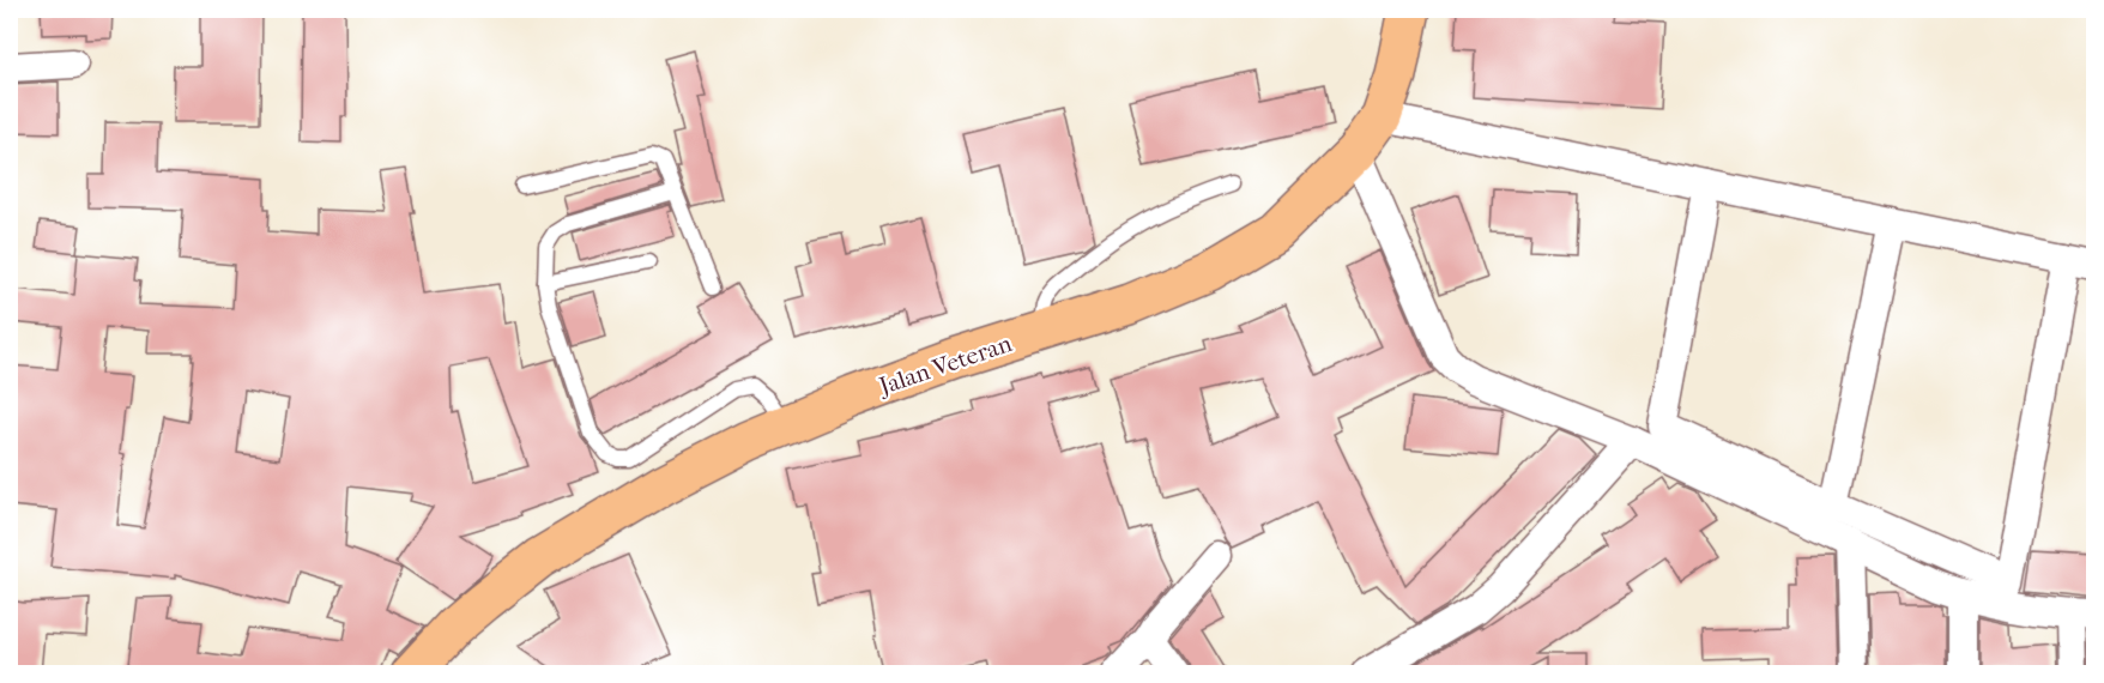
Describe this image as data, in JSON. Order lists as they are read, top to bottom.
{
  "streets": {
    "highway": ["Jalan Veteran"]
  }
}
